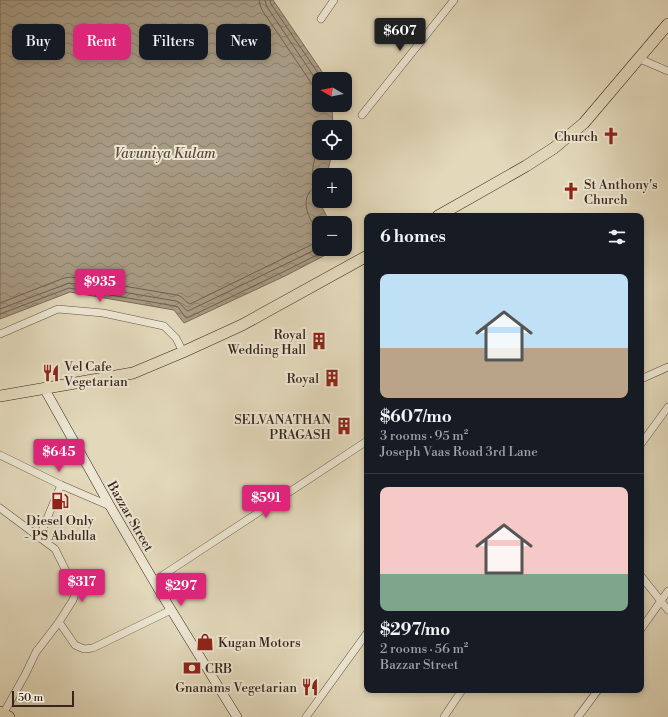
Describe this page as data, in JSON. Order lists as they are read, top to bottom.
{
  "streets": {
    "main road": ["Bazzar Street"]
  },
  "water": ["Vavuniya Kulam"],
  "places": {
    "church": ["Church", "St Anthony's Church"],
    "building": ["Royal Wedding Hall", "Royal", "SELVANATHAN PRAGASH"],
    "restaurant": ["Vel Cafe Vegetarian", "Gnanams Vegetarian"],
    "fuel station": ["Diesel Only - PS Abdulla"],
    "shop": ["Kugan Motors"],
    "bank": ["CRB"]
  },
  "scale_bar": "50 m",
  "north": "left",
  "page": {
    "price": [
      "$607",
      "$935",
      "$645",
      "$591",
      "$317",
      "$297"
    ],
    "chip": [
      "Buy",
      "Rent",
      "Filters",
      "New"
    ],
    "map_buttons": ["+", "−"],
    "heading": "6 homes",
    "list": [
      {
        "name": "$607/mo",
        "note": "3 rooms · 95 m² · Joseph Vaas Road 3rd Lane"
      },
      {
        "name": "$297/mo",
        "note": "2 rooms · 56 m² · Bazzar Street"
      }
    ],
    "scale": "50 m"
  }
}
